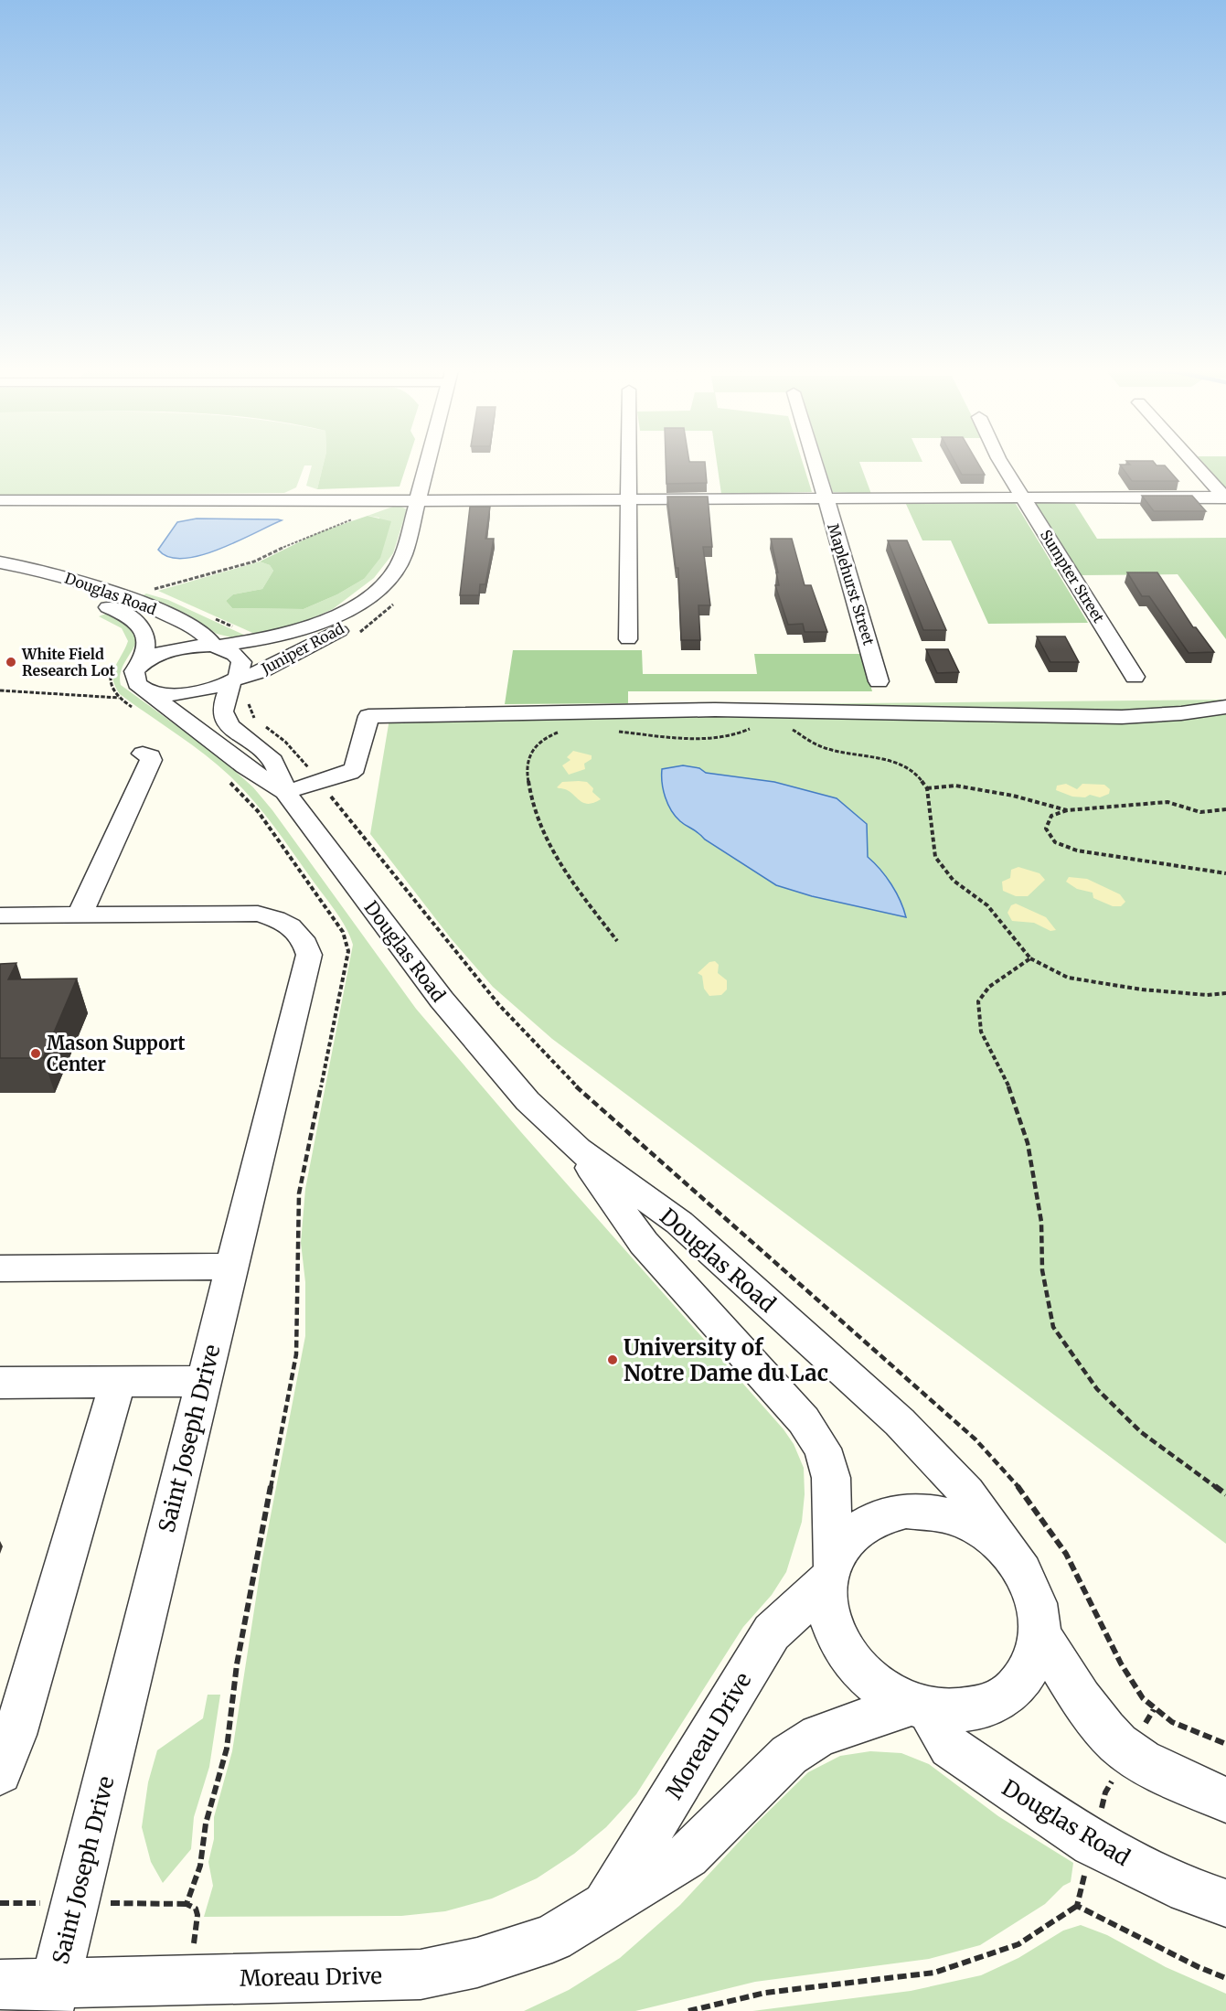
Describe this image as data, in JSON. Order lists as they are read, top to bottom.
{
  "streets": {
    "street": [
      "Sumpter Street",
      "Maplehurst Street",
      "Douglas Road",
      "Juniper Road",
      "Saint Joseph Drive",
      "Moreau Drive"
    ]
  },
  "crossings": [
    ["Douglas Road", "Juniper Road"],
    ["Douglas Road", "Moreau Drive"],
    ["Saint Joseph Drive", "Moreau Drive"]
  ],
  "places": ["White Field Research Lot", "Mason Support Center", "University of Notre Dame du Lac"]
}
